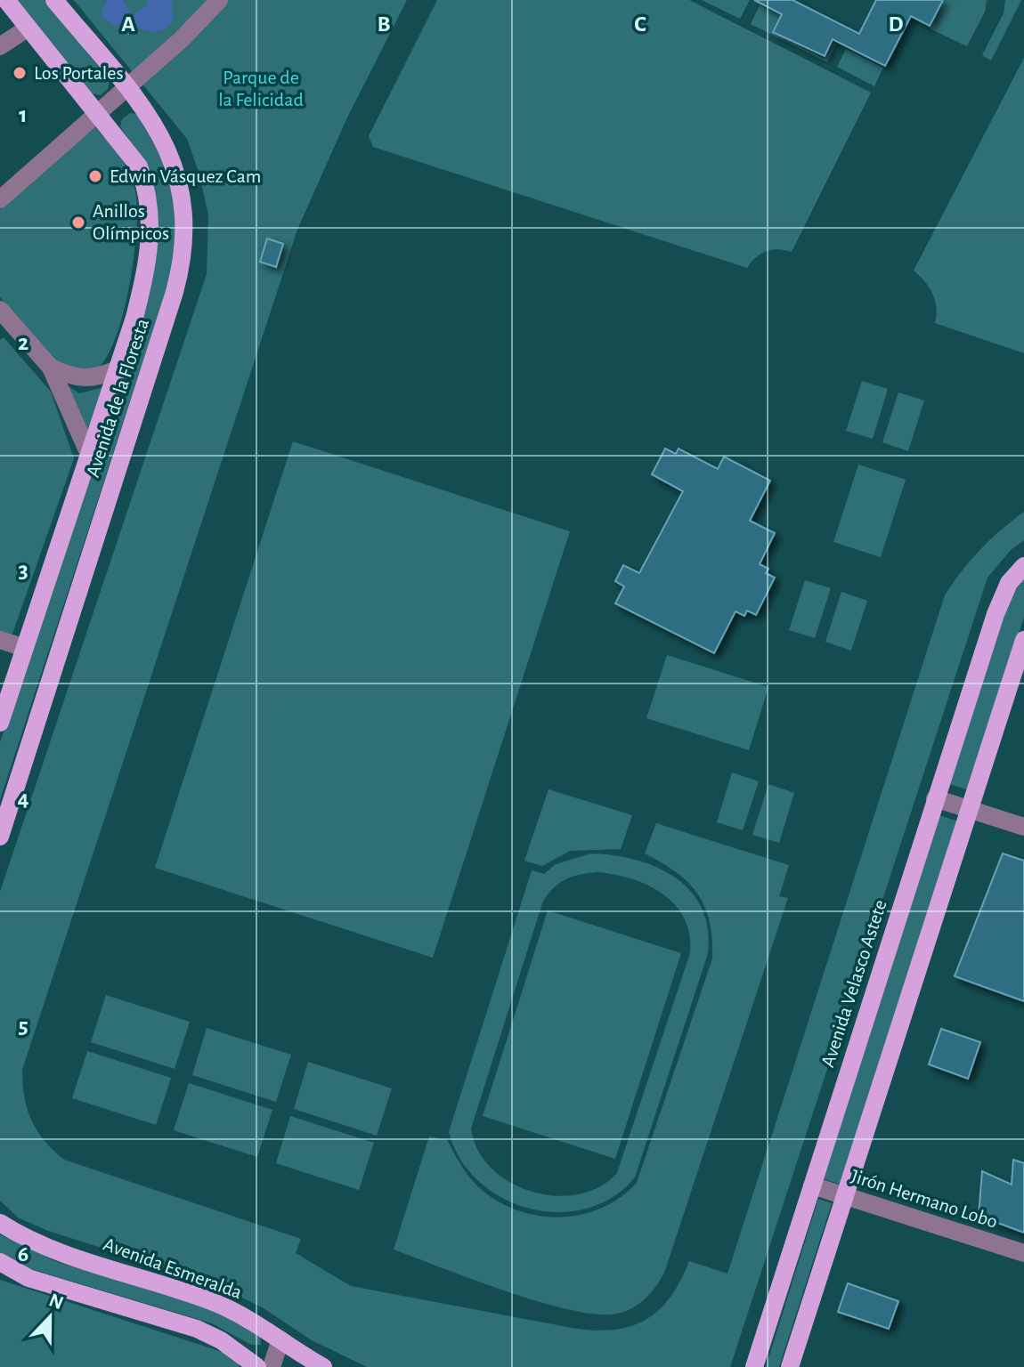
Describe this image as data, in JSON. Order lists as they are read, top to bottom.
{
  "streets": {
    "main road": ["Avenida de la Floresta", "Avenida Velasco Astete", "Avenida Esmeralda"],
    "street": ["Jirón Hermano Lobo"]
  },
  "crossings": [
    ["Avenida Velasco Astete", "Jirón Hermano Lobo"]
  ],
  "parks": ["Parque de la Felicidad"],
  "places": ["Los Portales", "Edwin Vásquez Cam", "Anillos Olímpicos"],
  "north": "top",
  "grid": {
    "columns": [
      "A",
      "B",
      "C",
      "D"
    ],
    "rows": [
      "1",
      "2",
      "3",
      "4",
      "5",
      "6"
    ]
  }
}
